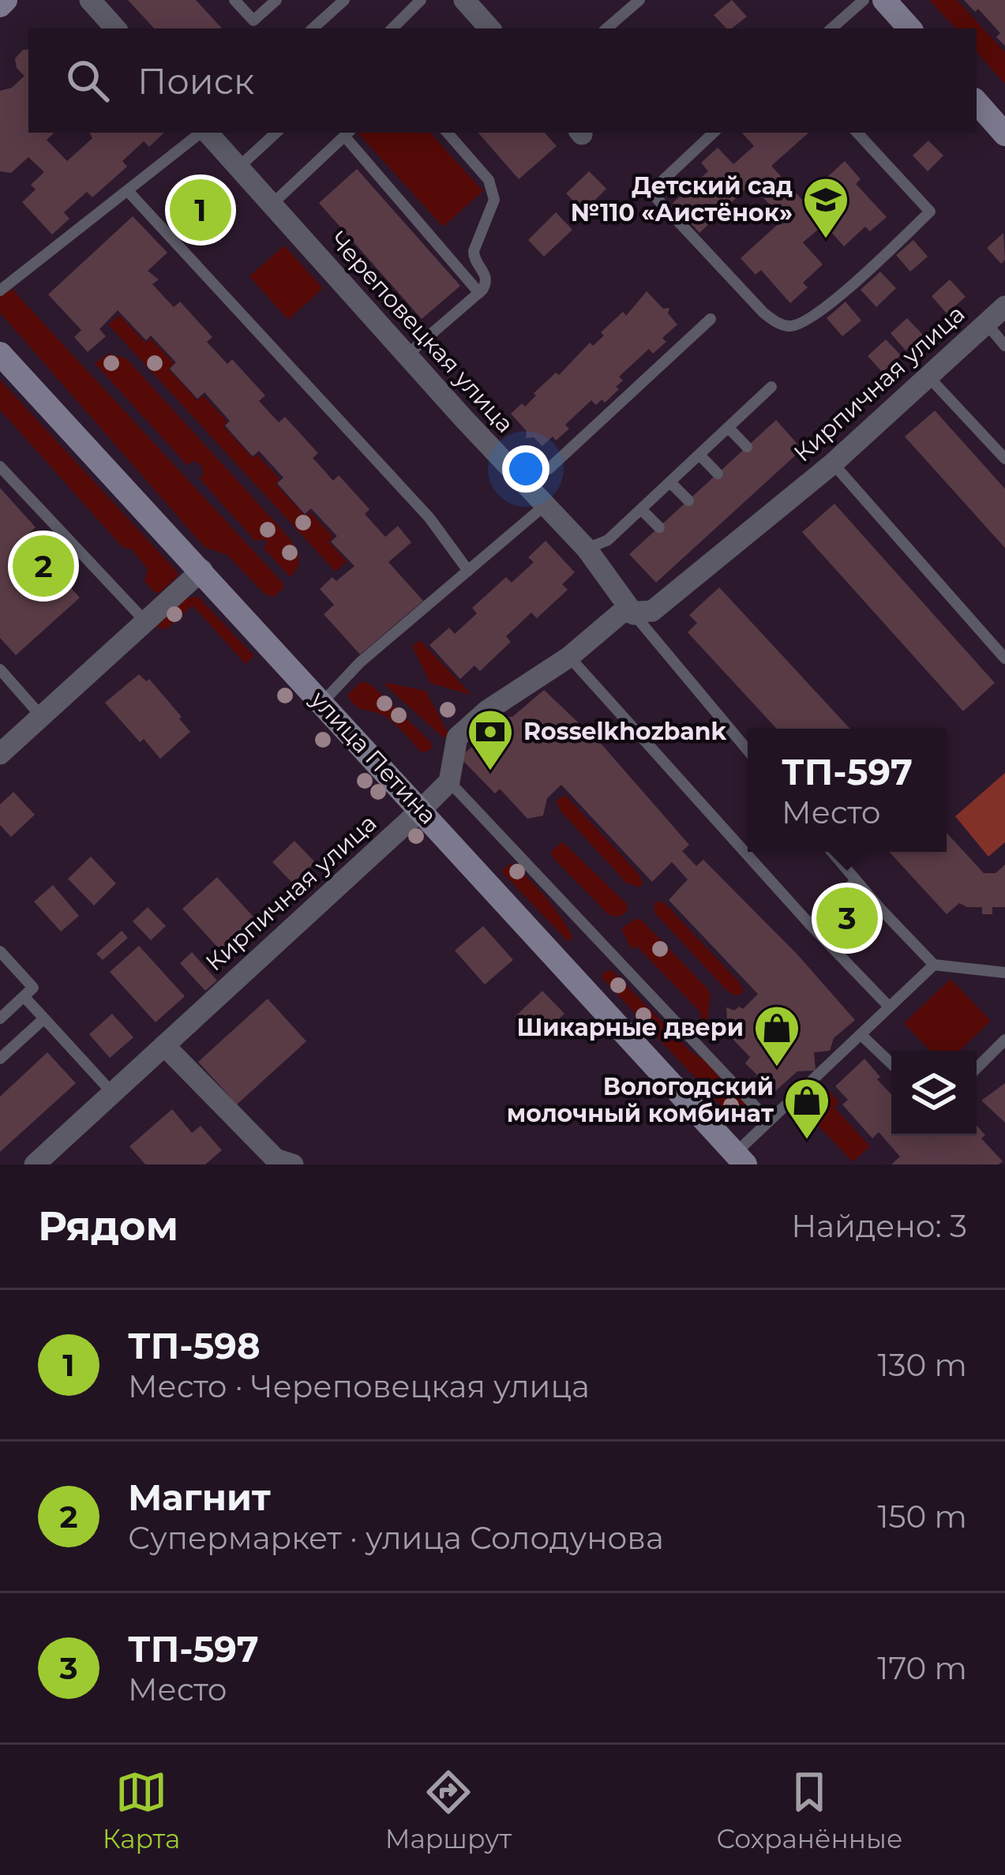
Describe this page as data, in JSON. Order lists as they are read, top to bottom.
{
  "streets": {
    "main road": ["улица Петина"],
    "street": ["Череповецкая улица", "Кирпичная улица"]
  },
  "crossings": [
    ["Череповецкая улица", "Кирпичная улица"],
    ["Кирпичная улица", "улица Петина"]
  ],
  "places": {
    "school or university": ["Детский сад №110 «Аистёнок»"],
    "bank": ["Rosselkhozbank"],
    "shop": ["Шикарные двери", "Вологодский молочный комбинат"]
  },
  "page": {
    "search": "Поиск",
    "pins": ["1", "2", "3"],
    "popup": ["ТП-597", "Место"],
    "heading": ["Рядом", "Найдено: 3"],
    "list": [
      {
        "mark": "1",
        "name": "ТП-598",
        "note": "Место · Череповецкая улица",
        "value": "130 m"
      },
      {
        "mark": "2",
        "name": "Магнит",
        "note": "Супермаркет · улица Солодунова",
        "value": "150 m"
      },
      {
        "mark": "3",
        "name": "ТП-597",
        "note": "Место",
        "value": "170 m"
      }
    ],
    "nav": ["Карта", "Маршрут", "Сохранённые"]
  }
}
